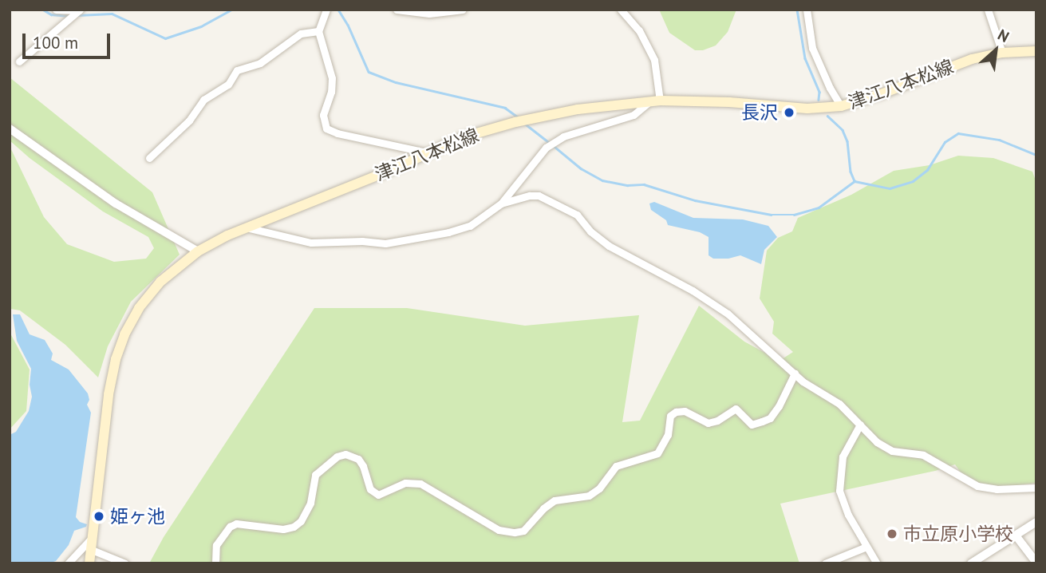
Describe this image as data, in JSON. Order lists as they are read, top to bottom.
{
  "streets": {
    "main road": ["津江八本松線"]
  },
  "places": ["長沢", "姫ヶ池", "市立原小学校"],
  "scale_bar": "100 m",
  "north": "top right"
}
